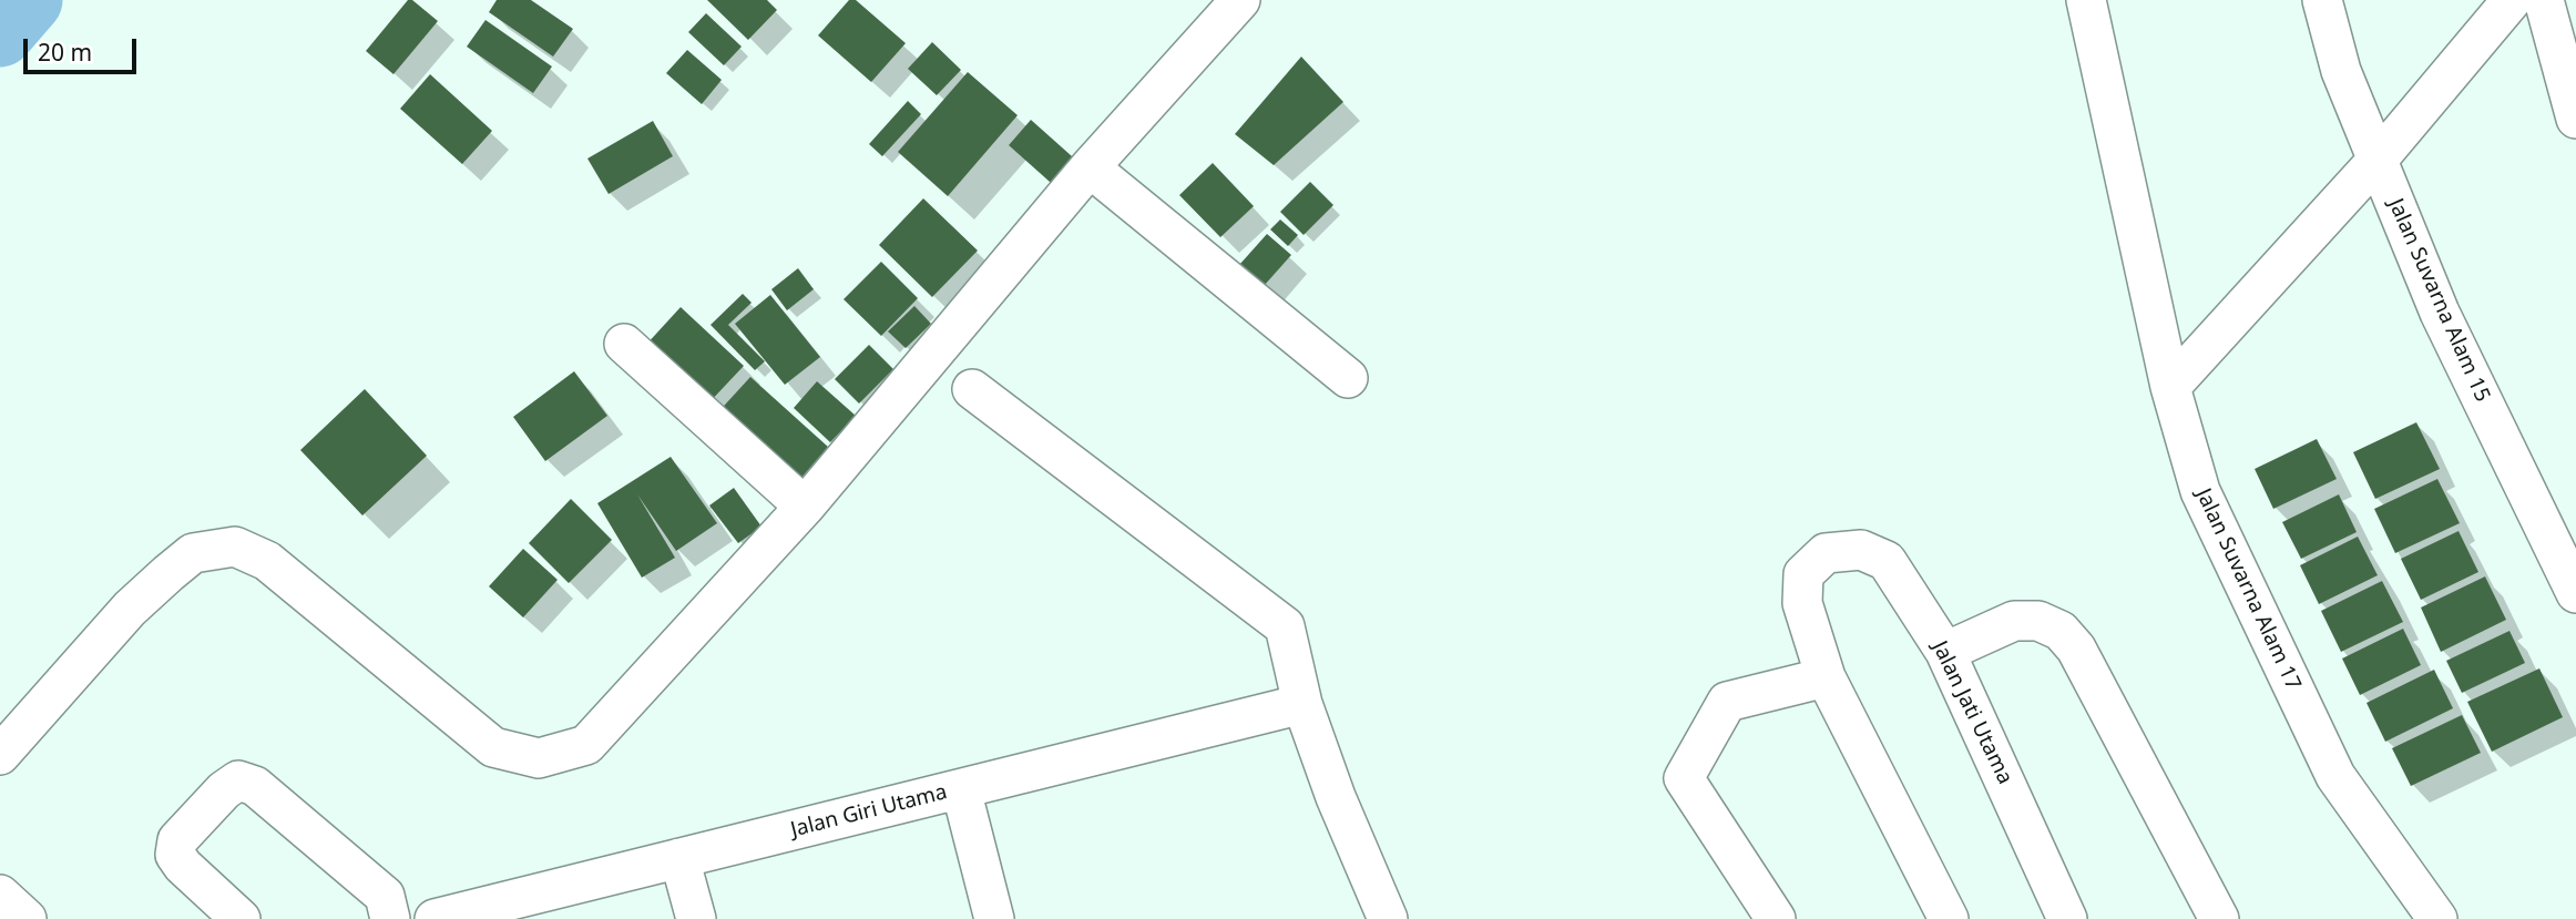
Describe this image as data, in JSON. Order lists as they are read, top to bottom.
{
  "streets": {
    "street": [
      "Jalan Suvarna Alam 15",
      "Jalan Suvarna Alam 17",
      "Jalan Jati Utama",
      "Jalan Giri Utama"
    ]
  },
  "scale_bar": "20 m"
}
